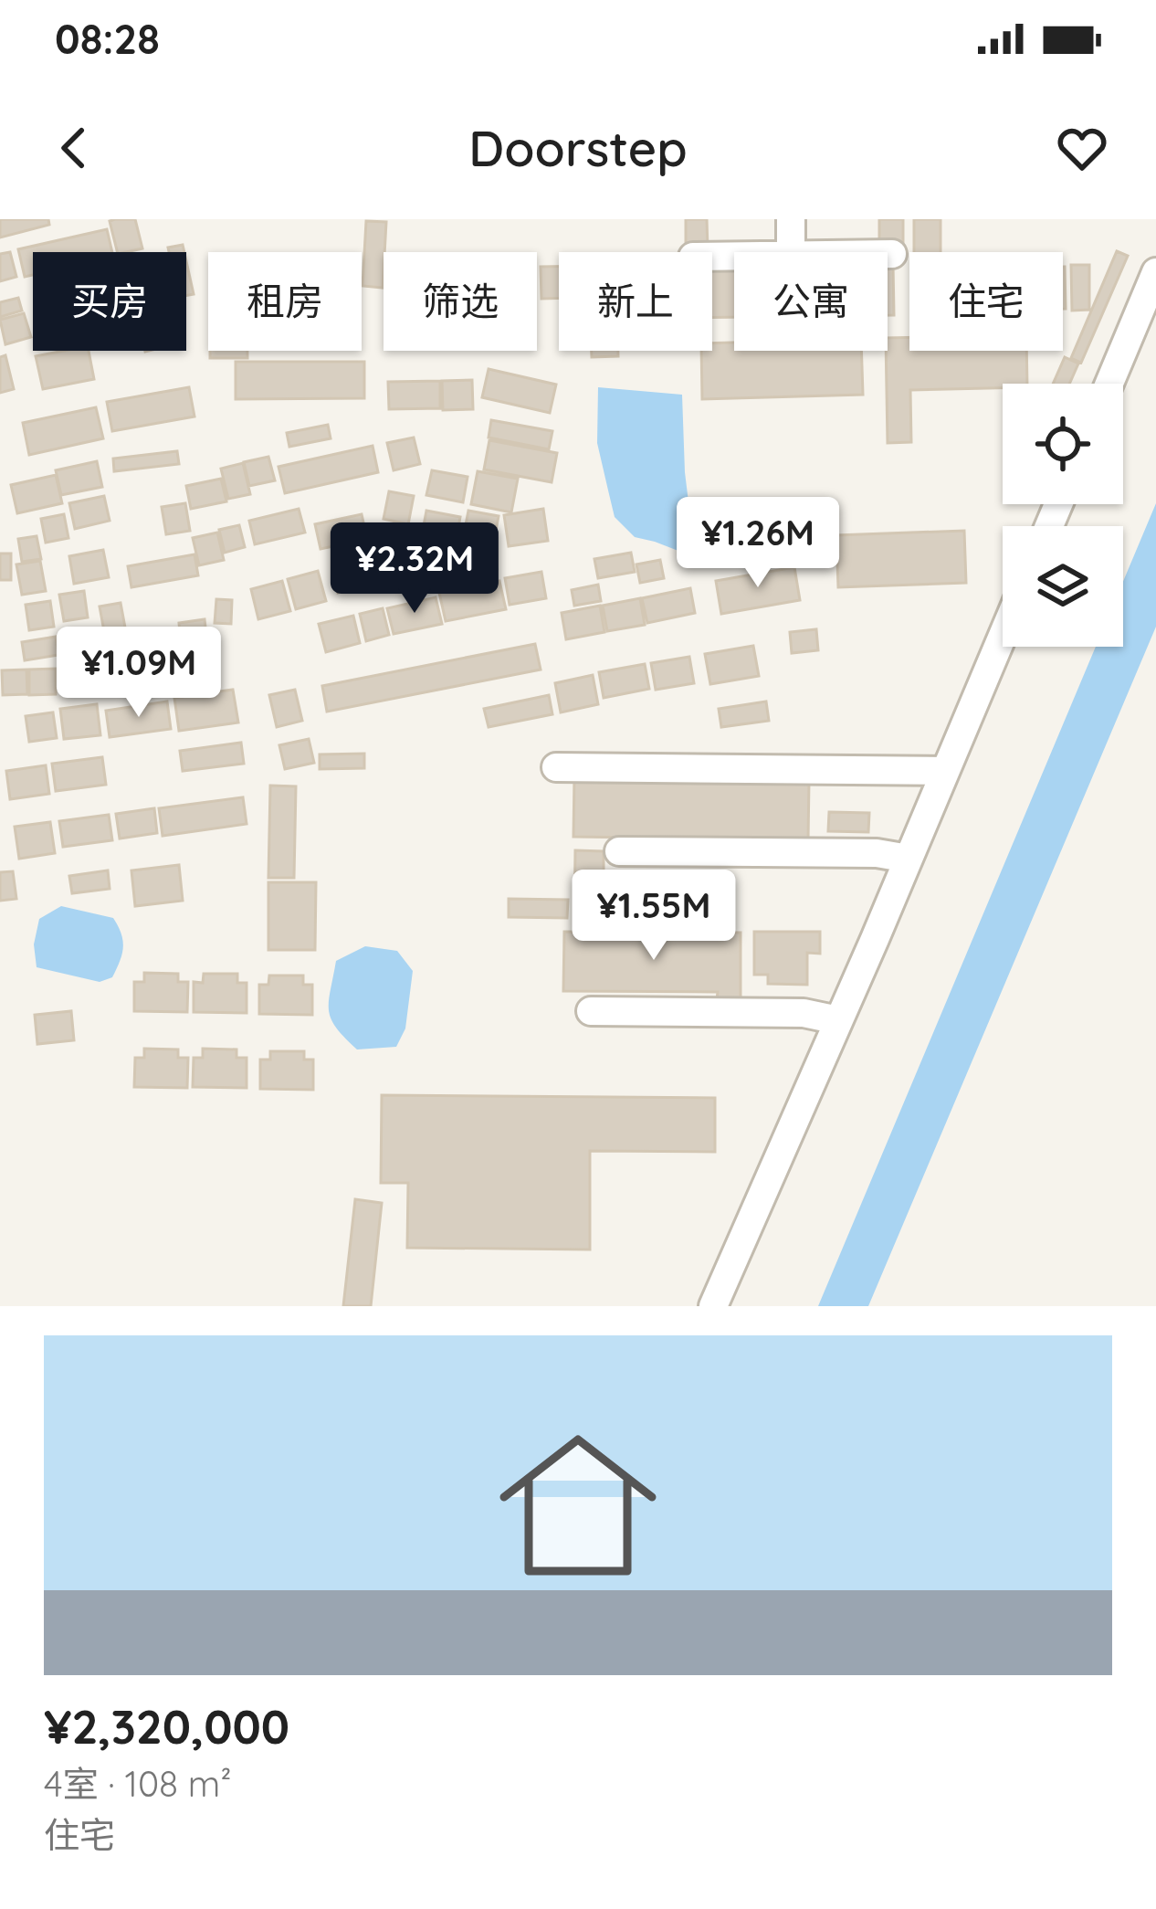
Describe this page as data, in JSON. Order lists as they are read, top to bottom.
{
  "page": {
    "status": "08:28",
    "header": "Doorstep",
    "chip": [
      "买房",
      "租房",
      "筛选",
      "新上",
      "公寓",
      "住宅"
    ],
    "price": [
      "¥1.26M",
      "¥2.32M",
      "¥1.09M",
      "¥1.55M"
    ],
    "list": [
      {
        "name": "¥2,320,000",
        "note": "4室 · 108 m² · 住宅"
      }
    ]
  }
}
